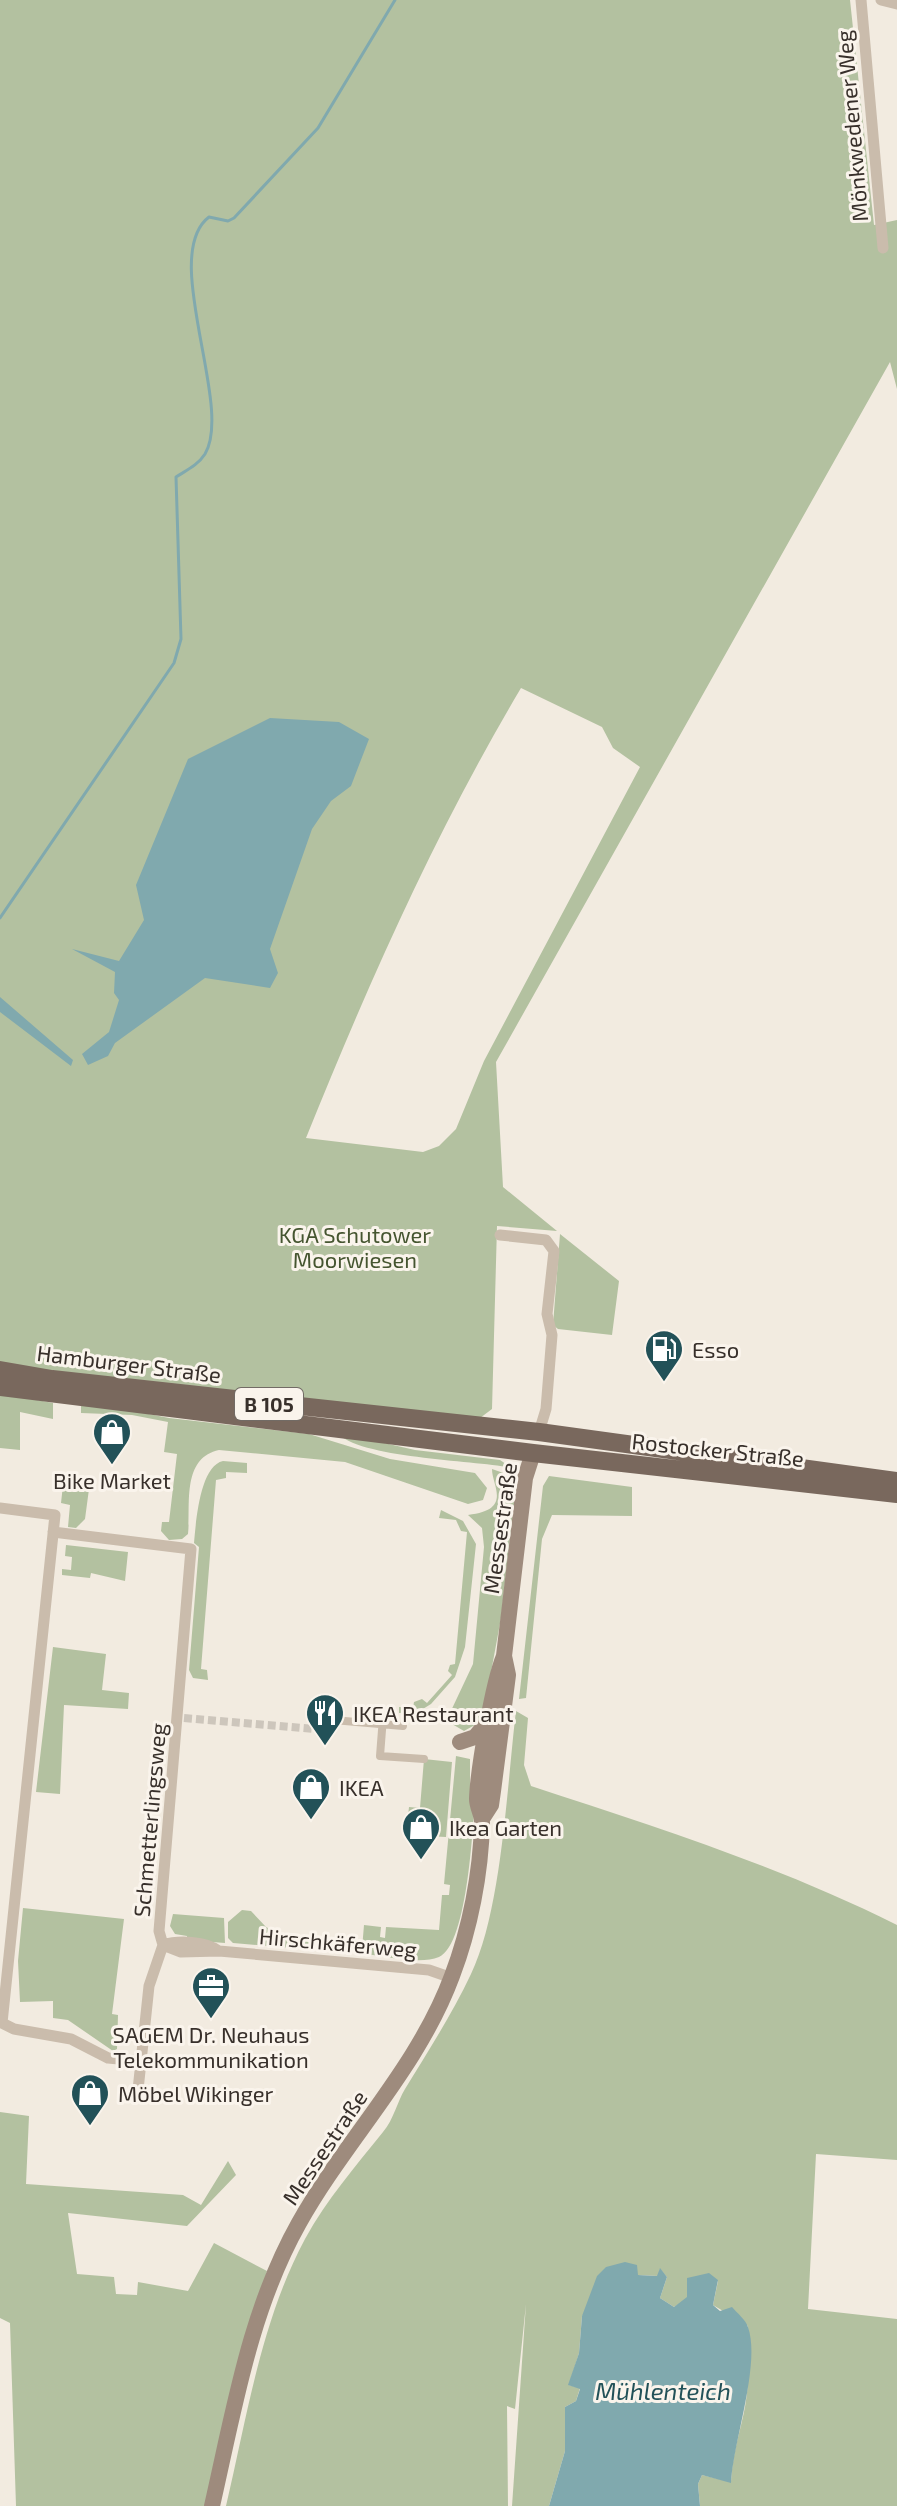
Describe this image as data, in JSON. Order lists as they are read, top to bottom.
{
  "streets": {
    "main road": [
      "Hamburger Straße",
      "B 105",
      "Rostocker Straße",
      "Messestraße"
    ],
    "street": ["Mönkwedener Weg", "Schmetterlingsweg", "Hirschkäferweg"]
  },
  "crossings": [
    ["Hamburger Straße", "Rostocker Straße"],
    ["Hamburger Straße", "Messestraße"],
    ["Rostocker Straße", "Messestraße"],
    ["Messestraße", "Hirschkäferweg"],
    ["Schmetterlingsweg", "Hirschkäferweg"]
  ],
  "water": ["Mühlenteich"],
  "parks": ["KGA Schutower Moorwiesen"],
  "places": {
    "fuel station": ["Esso"],
    "shop": [
      "Bike Market",
      "IKEA",
      "Ikea Garten",
      "Möbel Wikinger"
    ],
    "restaurant": ["IKEA Restaurant"],
    "office": ["SAGEM Dr. Neuhaus Telekommunikation"]
  }
}
